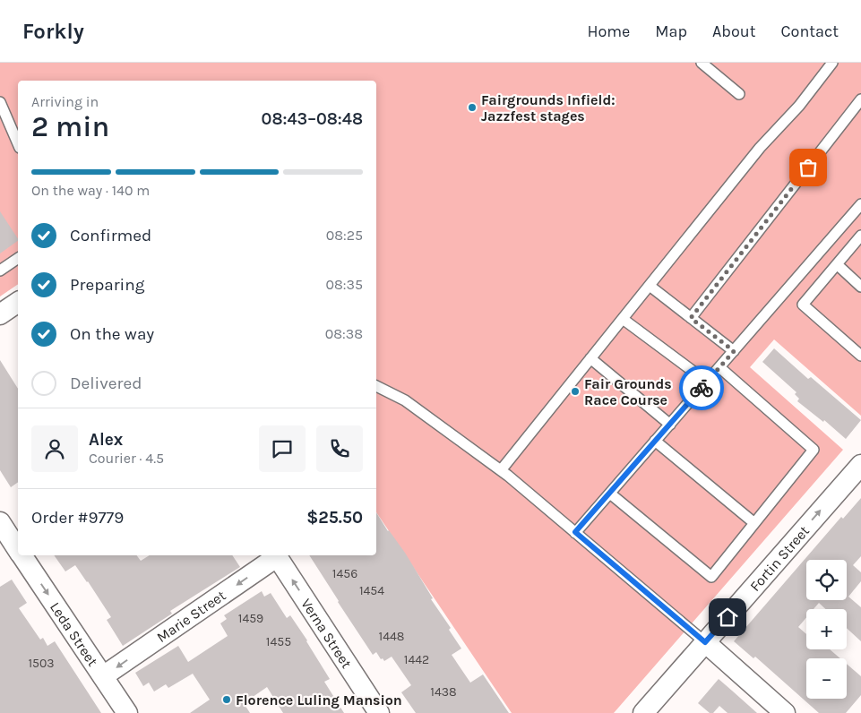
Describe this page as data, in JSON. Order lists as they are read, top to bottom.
{
  "streets": {
    "street": [
      "Fortin Street",
      "Marie Street",
      "Leda Street",
      "Verna Street"
    ]
  },
  "crossings": [
    ["Marie Street", "Leda Street"]
  ],
  "one_way": [
    "Fortin Street",
    "Marie Street",
    "Leda Street",
    "Verna Street"
  ],
  "places": ["Fairgrounds Infield: Jazzfest stages", "Fair Grounds Race Course", "Florence Luling Mansion"],
  "house_numbers": [
    "1456",
    "1454",
    "1459",
    "1448",
    "1455",
    "1442",
    "1503",
    "1438"
  ],
  "page": {
    "header": "Forkly",
    "nav": [
      "Home",
      "Map",
      "About",
      "Contact"
    ],
    "heading": ["2 min", "Arriving in", "08:43–08:48"],
    "panel": [
      "Alex",
      "Courier · 4.5",
      "Order #9779",
      "$25.50"
    ],
    "bar": "On the way · 140 m",
    "list": [
      ["Confirmed", "08:25"],
      ["Preparing", "08:35"],
      ["On the way", "08:38"],
      "Delivered"
    ],
    "map_buttons": ["+", "−"]
  }
}
